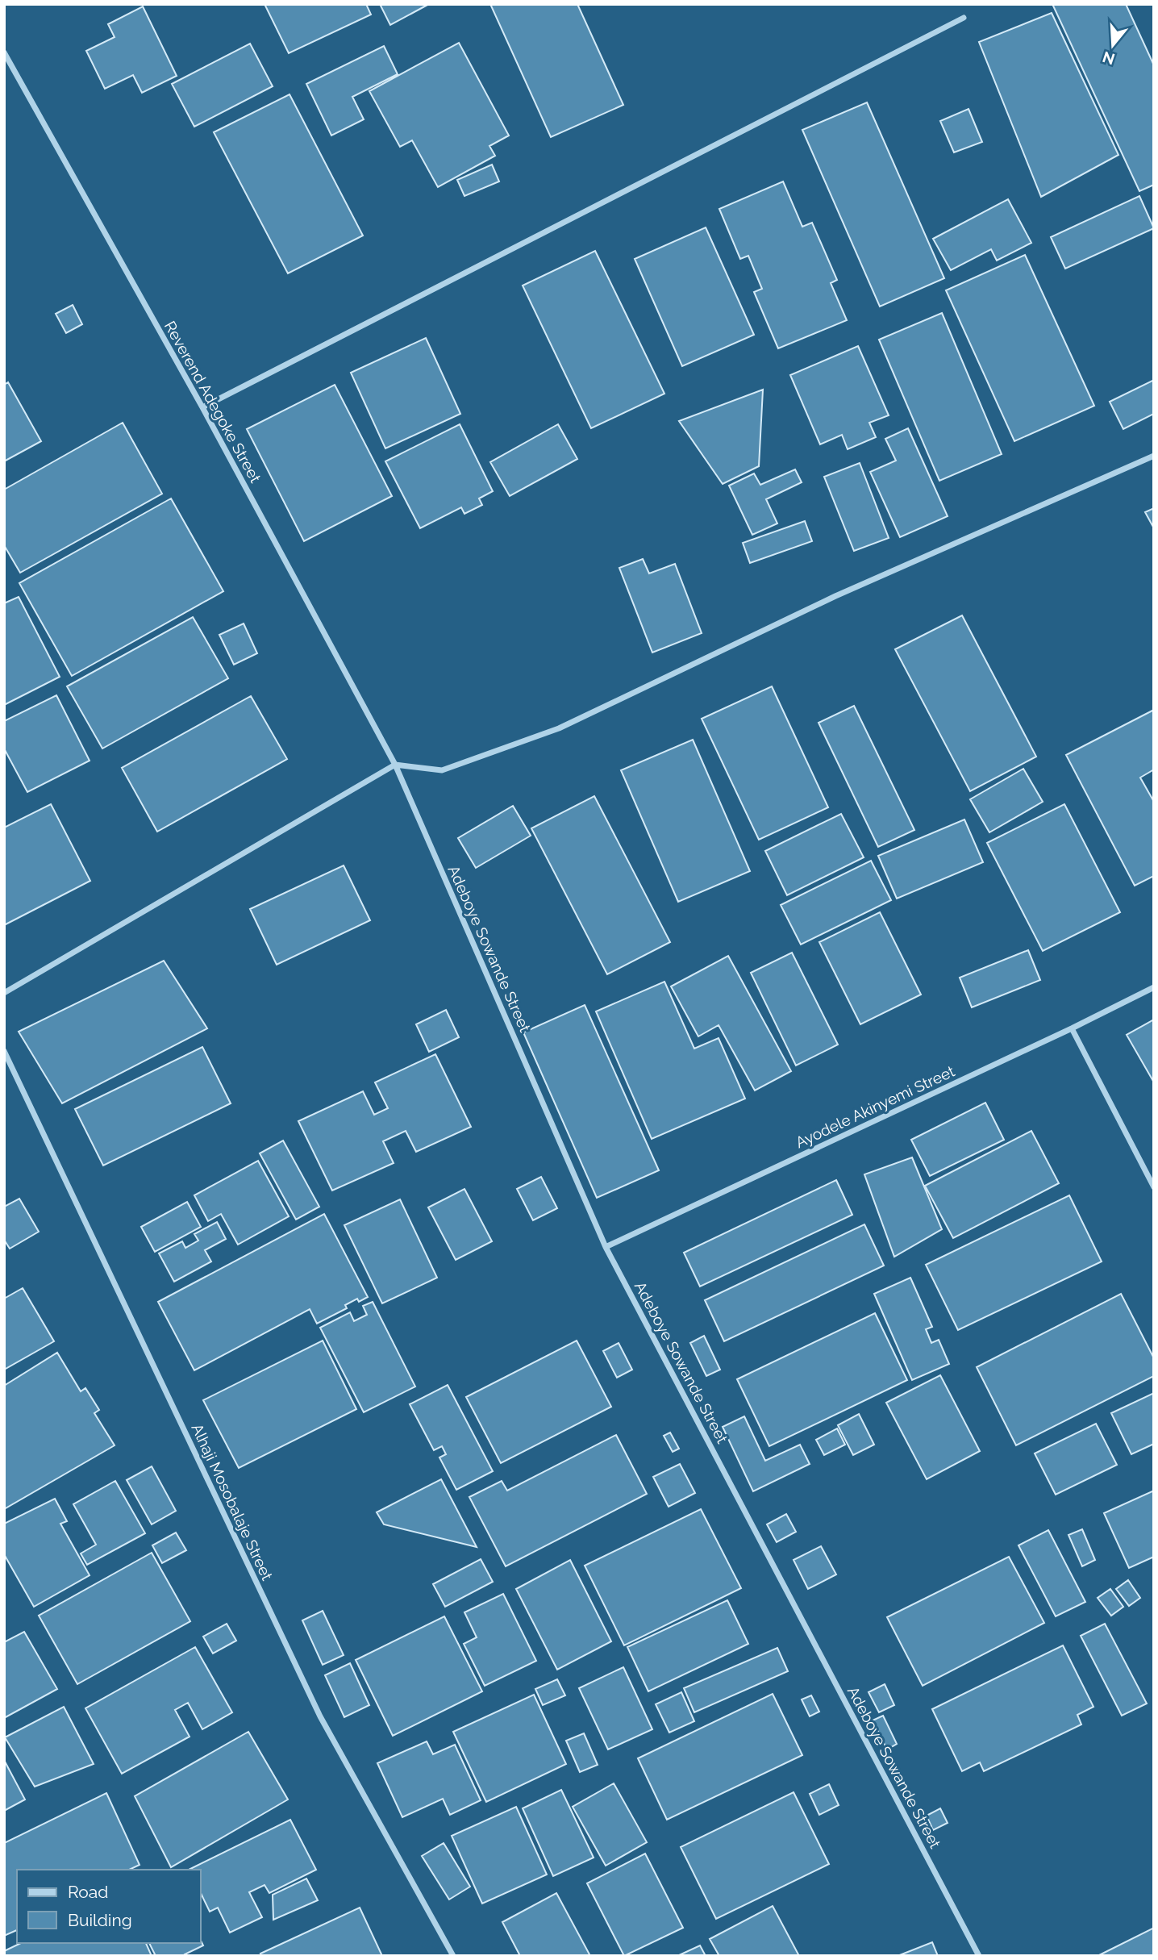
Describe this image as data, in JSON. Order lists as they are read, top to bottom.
{
  "streets": {
    "street": [
      "Reverend Adegoke Street",
      "Adeboye Sowande Street",
      "Ayodele Akinyemi Street",
      "Alhaji Mosobalaje Street"
    ]
  },
  "crossings": [
    ["Reverend Adegoke Street", "Adeboye Sowande Street"],
    ["Adeboye Sowande Street", "Ayodele Akinyemi Street"]
  ],
  "legend": ["Road", "Building"],
  "north": "bottom"
}
